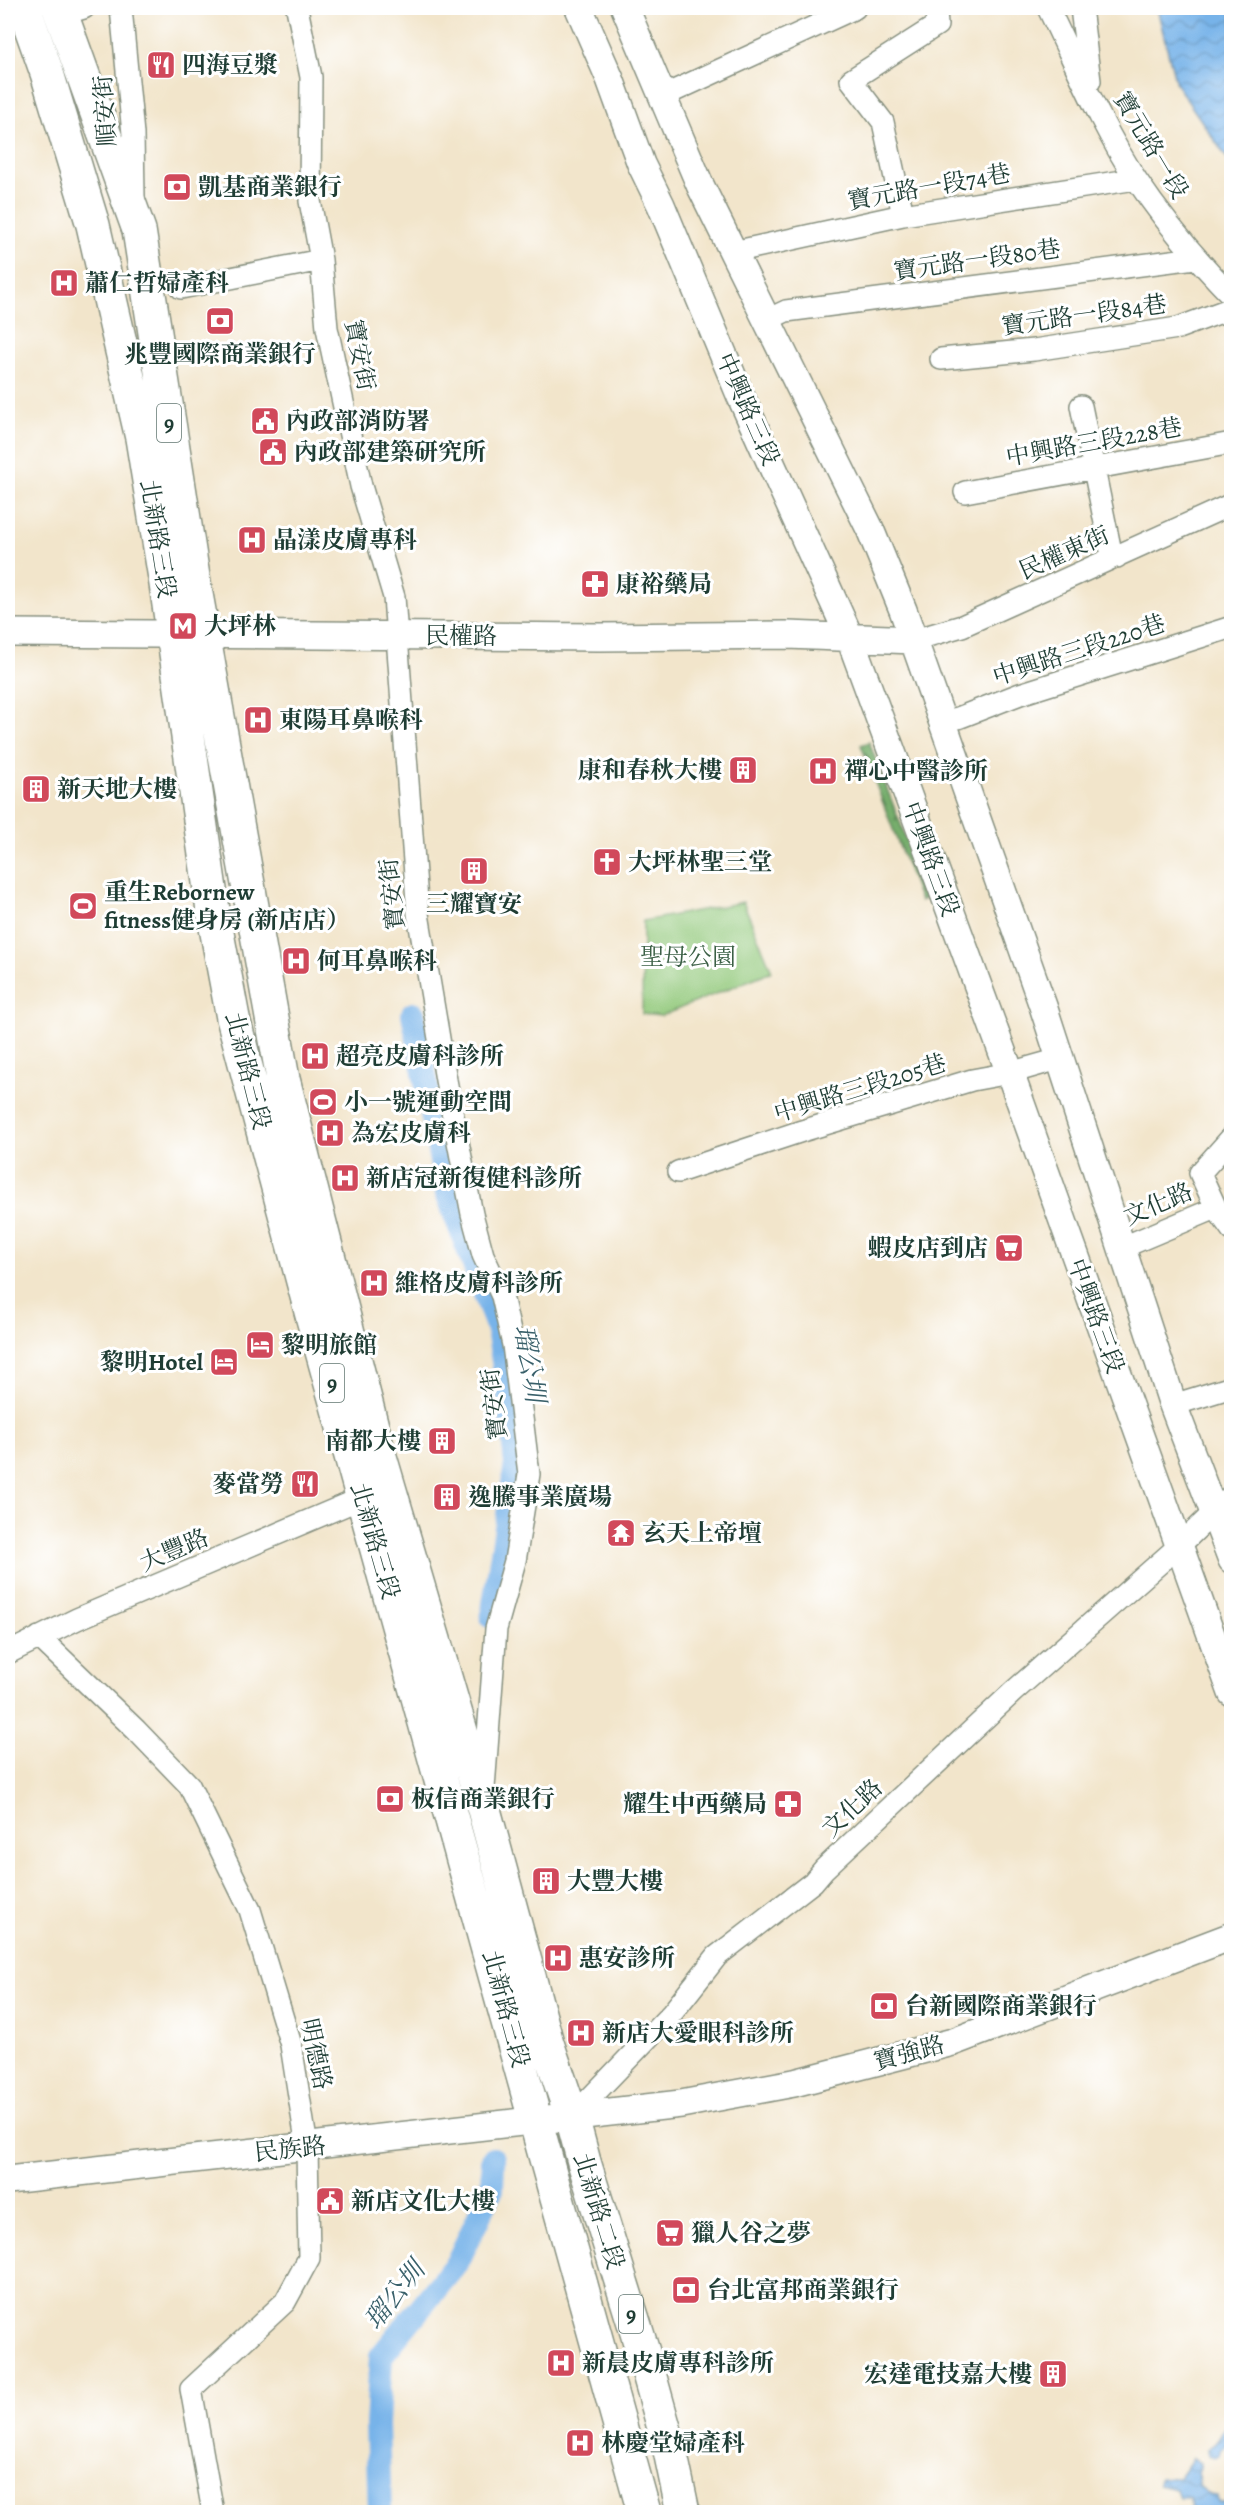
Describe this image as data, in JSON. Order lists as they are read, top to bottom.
{
  "streets": {
    "main road": ["9", "北新路三段", "北新路二段"],
    "street": [
      "順安街",
      "寶元路一段",
      "寶元路一段74巷",
      "寶元路一段80巷",
      "寶元路一段84巷",
      "寶安街",
      "中興路三段",
      "中興路三段228巷",
      "民權東街",
      "民權路",
      "中興路三段220巷",
      "中興路三段205巷",
      "文化路",
      "大豐路",
      "寶強路",
      "明德路",
      "民族路"
    ]
  },
  "crossings": [
    ["順安街", "北新路三段"],
    ["寶元路一段", "寶元路一段74巷"],
    ["寶元路一段", "寶元路一段80巷"],
    ["寶元路一段74巷", "中興路三段"],
    ["寶元路一段80巷", "中興路三段"],
    ["寶安街", "北新路三段"],
    ["寶安街", "民權路"],
    ["中興路三段", "民權東街"],
    ["中興路三段", "民權路"],
    ["中興路三段", "中興路三段220巷"],
    ["中興路三段", "中興路三段205巷"],
    ["中興路三段", "文化路"],
    ["北新路三段", "民權路"],
    ["北新路三段", "文化路"],
    ["北新路三段", "大豐路"],
    ["北新路三段", "寶強路"],
    ["北新路三段", "民族路"],
    ["北新路三段", "北新路二段"],
    ["民權東街", "民權路"],
    ["文化路", "寶強路"],
    ["文化路", "民族路"],
    ["文化路", "北新路二段"],
    ["大豐路", "明德路"],
    ["寶強路", "民族路"],
    ["寶強路", "北新路二段"],
    ["明德路", "民族路"],
    ["民族路", "北新路二段"]
  ],
  "water": ["瑠公圳"],
  "parks": ["聖母公園"],
  "places": {
    "restaurant": ["四海豆漿", "麥當勞"],
    "bank": [
      "凱基商業銀行",
      "兆豐國際商業銀行",
      "板信商業銀行",
      "台新國際商業銀行",
      "台北富邦商業銀行"
    ],
    "hospital": [
      "蕭仁哲婦產科",
      "晶漾皮膚專科",
      "東陽耳鼻喉科",
      "禪心中醫診所",
      "何耳鼻喉科",
      "超亮皮膚科診所",
      "為宏皮膚科",
      "新店冠新復健科診所",
      "維格皮膚科診所",
      "惠安診所",
      "新店大愛眼科診所",
      "新晨皮膚專科診所",
      "林慶堂婦產科"
    ],
    "public building": ["內政部消防署", "內政部建築研究所", "新店文化大樓"],
    "pharmacy": ["康裕藥局", "耀生中西藥局"],
    "metro station": ["大坪林"],
    "building": [
      "康和春秋大樓",
      "新天地大樓",
      "三耀寶安",
      "南都大樓",
      "逸騰事業廣場",
      "大豐大樓",
      "宏達電技嘉大樓"
    ],
    "church": ["大坪林聖三堂"],
    "sports": ["重生Rebornew fitness健身房 (新店店）", "小一號運動空間"],
    "supermarket": ["蝦皮店到店", "獵人谷之夢"],
    "hotel": ["黎明旅館", "黎明Hotel"],
    "temple": ["玄天上帝壇"]
  }
}
